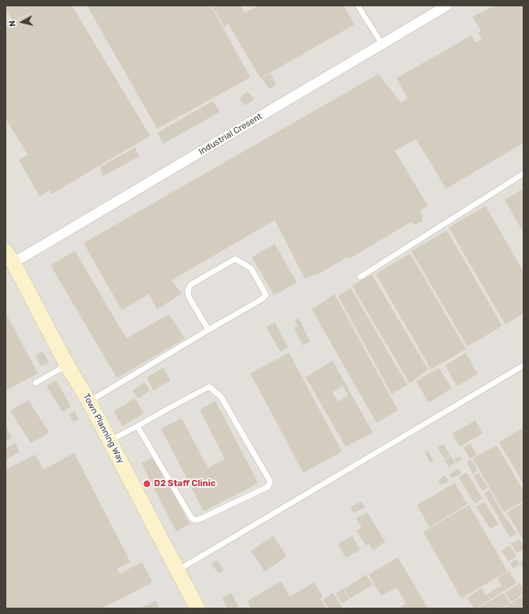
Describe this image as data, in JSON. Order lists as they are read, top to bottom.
{
  "streets": {
    "main road": ["Town Planning Way"],
    "street": ["Industrial Cresent"]
  },
  "crossings": [
    ["Industrial Cresent", "Town Planning Way"]
  ],
  "places": ["D2 Staff Clinic"],
  "north": "left"
}
